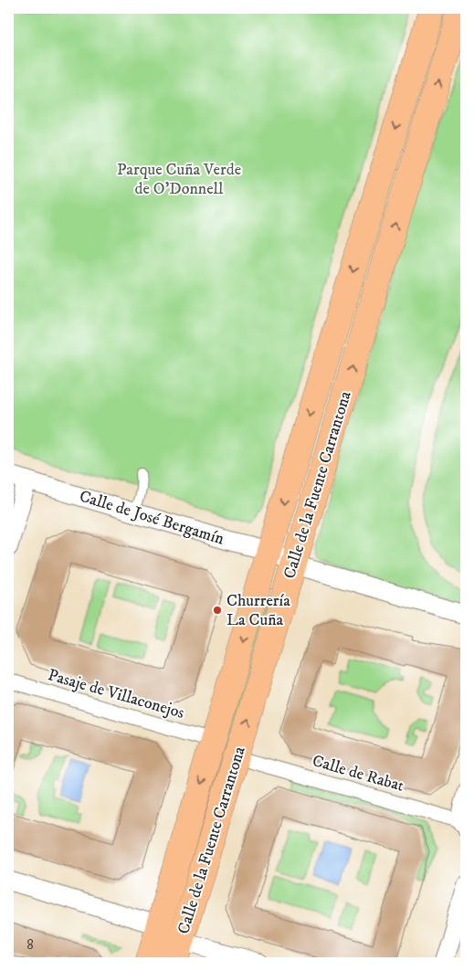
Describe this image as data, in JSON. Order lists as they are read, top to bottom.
{
  "streets": {
    "main road": ["Calle de la Fuente Carrantona"],
    "street": ["Calle de José Bergamín", "Pasaje de Villaconejos", "Calle de Rabat"]
  },
  "crossings": [
    ["Calle de la Fuente Carrantona", "Calle de José Bergamín"],
    ["Calle de la Fuente Carrantona", "Pasaje de Villaconejos"],
    ["Calle de la Fuente Carrantona", "Calle de Rabat"]
  ],
  "parks": ["Parque Cuña Verde de O'Donnell"],
  "places": ["Churrería La Cuña"],
  "house_numbers": ["8"]
}
